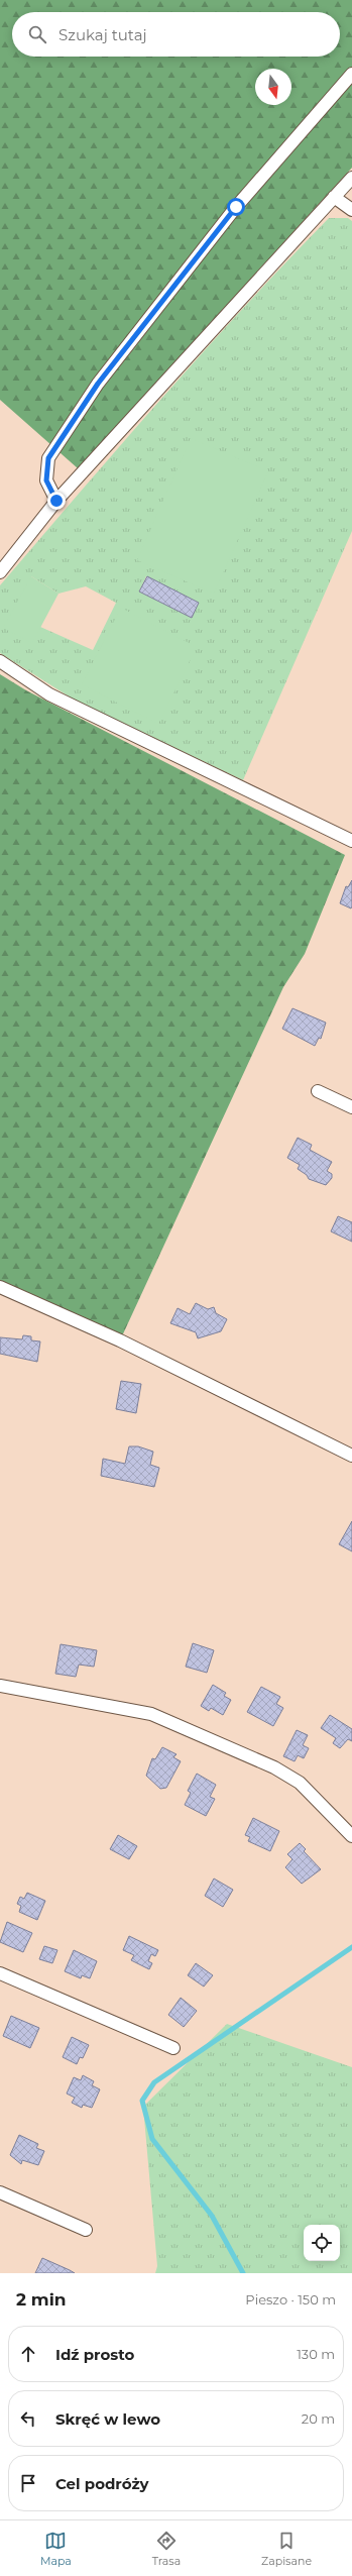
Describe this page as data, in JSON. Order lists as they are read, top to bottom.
{
  "north": "bottom",
  "page": {
    "search": "Szukaj tutaj",
    "heading": ["2 min", "Pieszo · 150 m"],
    "list": [
      ["Idź prosto", "130 m"],
      ["Skręć w lewo", "20 m"],
      "Cel podróży"
    ],
    "nav": ["Mapa", "Trasa", "Zapisane"]
  }
}
